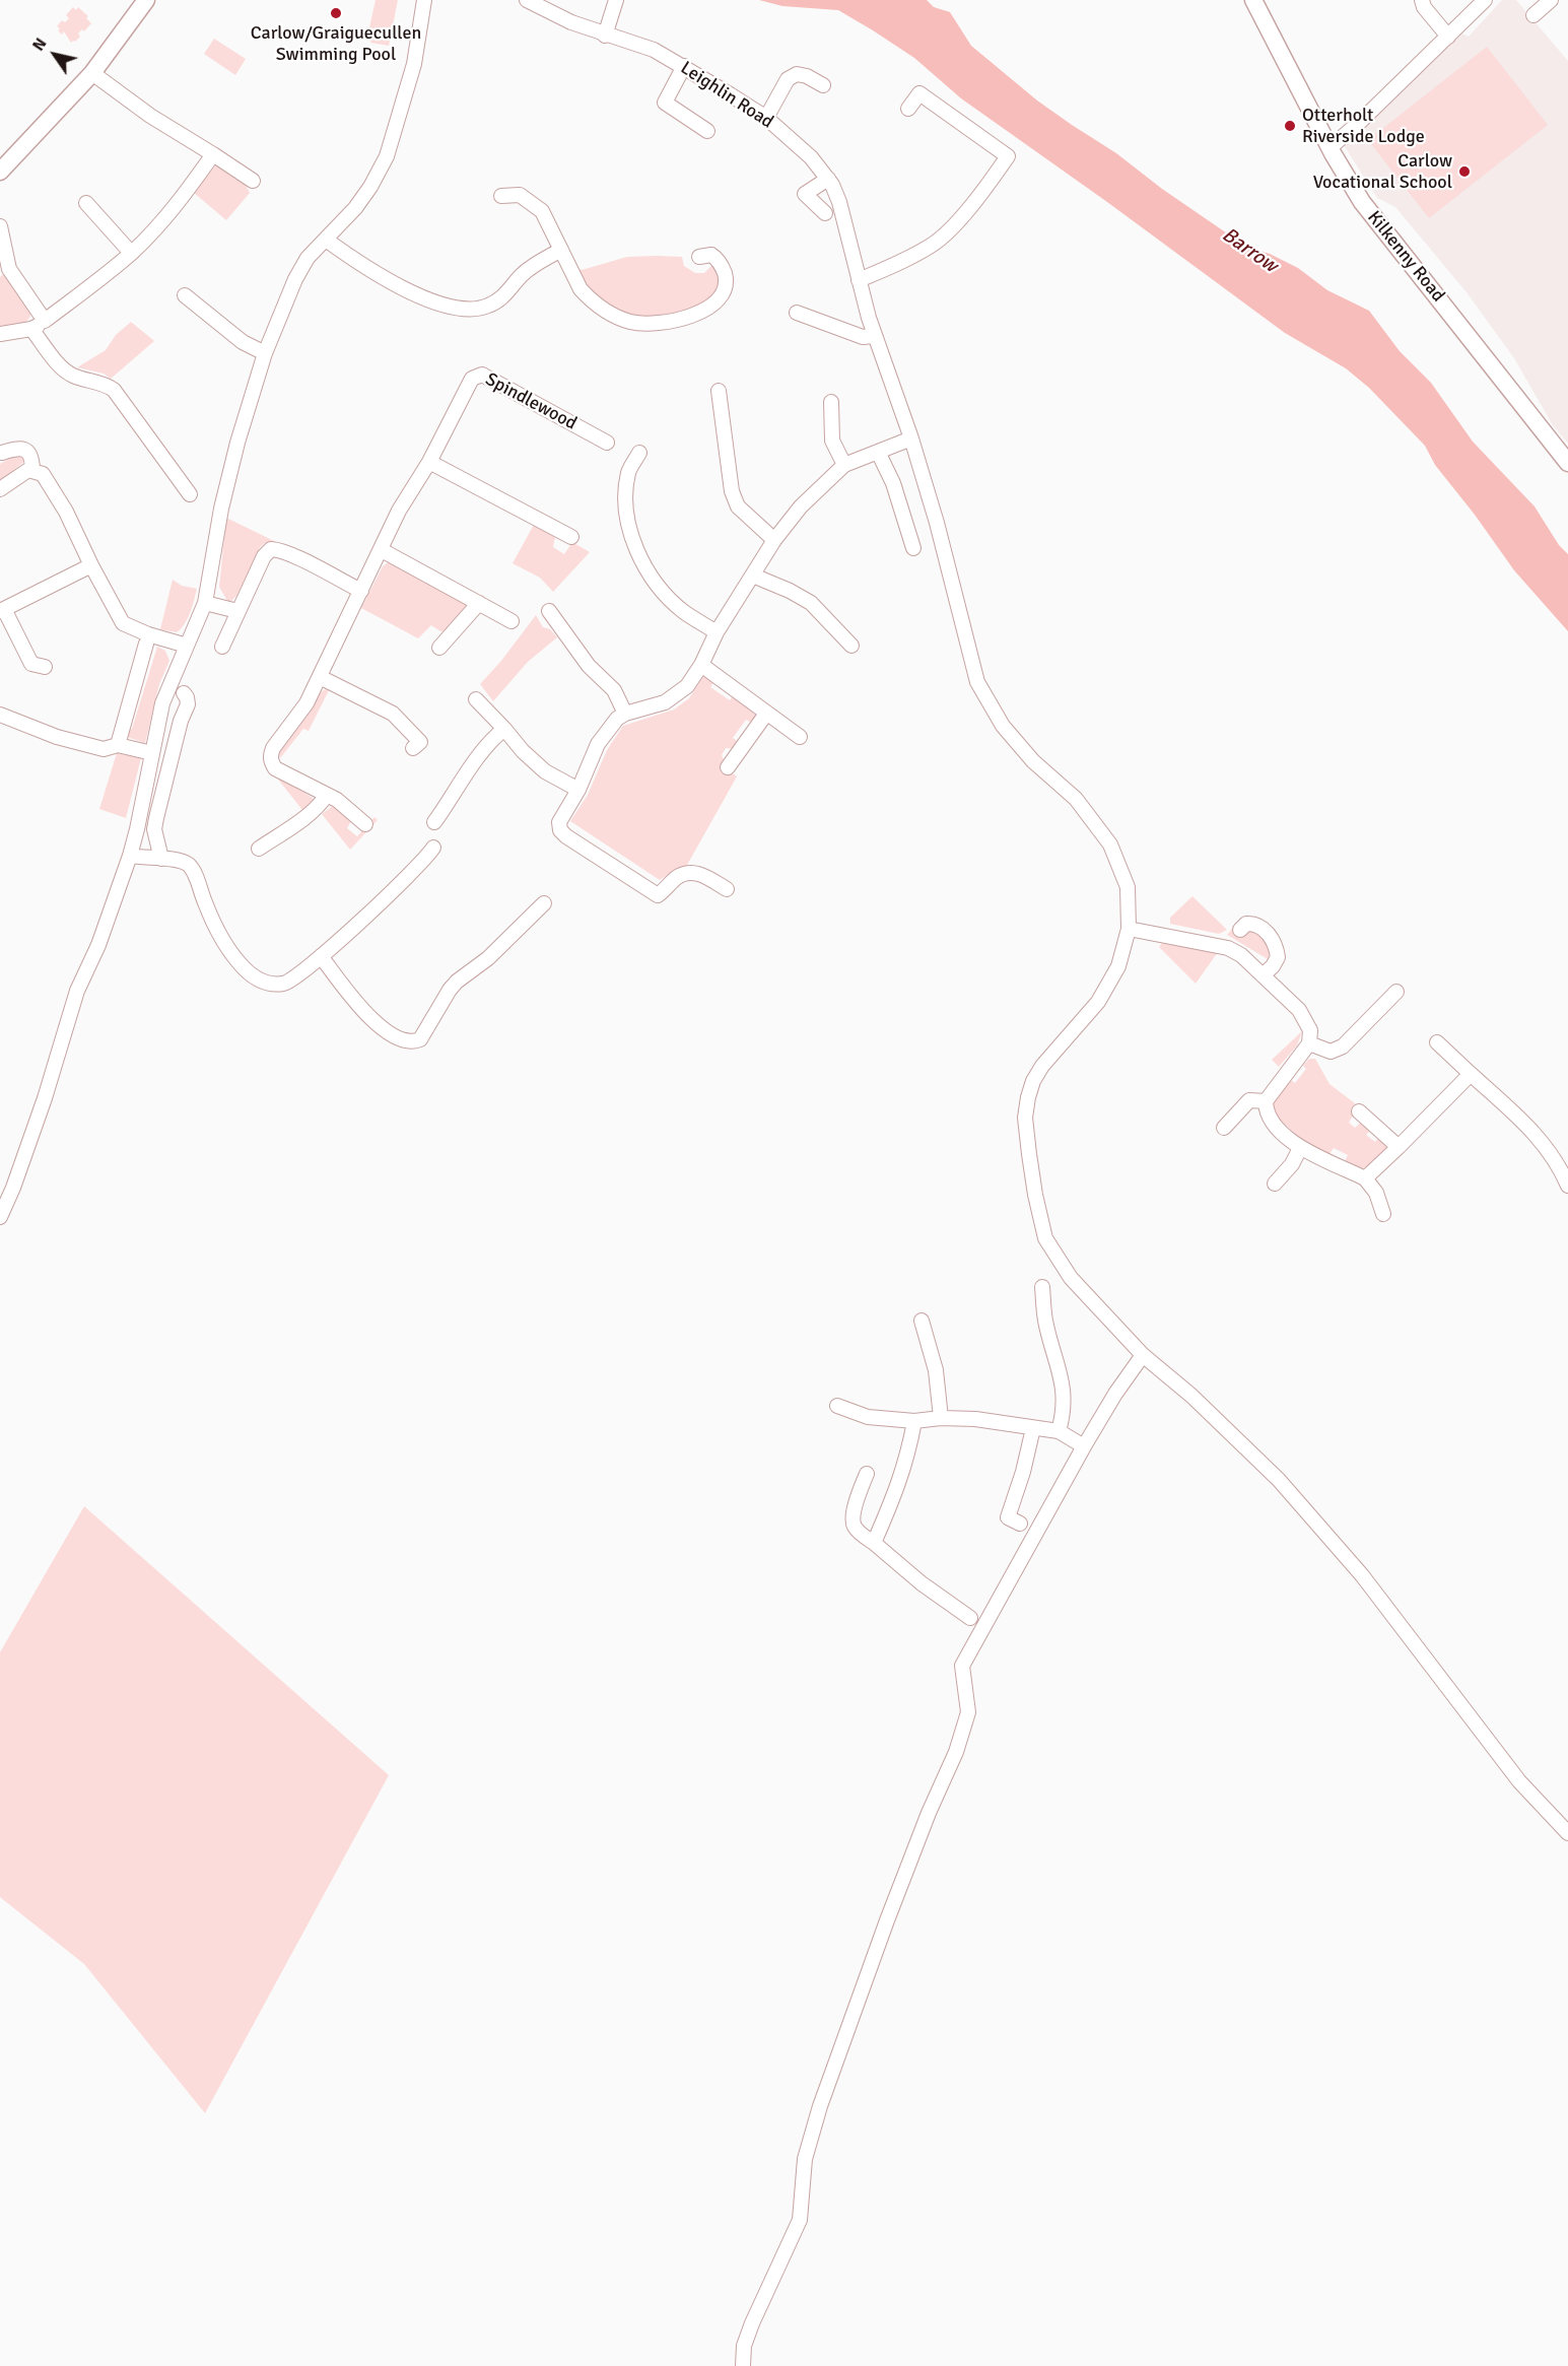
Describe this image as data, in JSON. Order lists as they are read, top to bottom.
{
  "streets": {
    "main road": ["Kilkenny Road"],
    "street": ["Leighlin Road", "Spindlewood"]
  },
  "water": ["Barrow"],
  "places": ["Carlow/Graiguecullen Swimming Pool", "Otterholt Riverside Lodge", "Carlow Vocational School"],
  "north": "top left"
}
